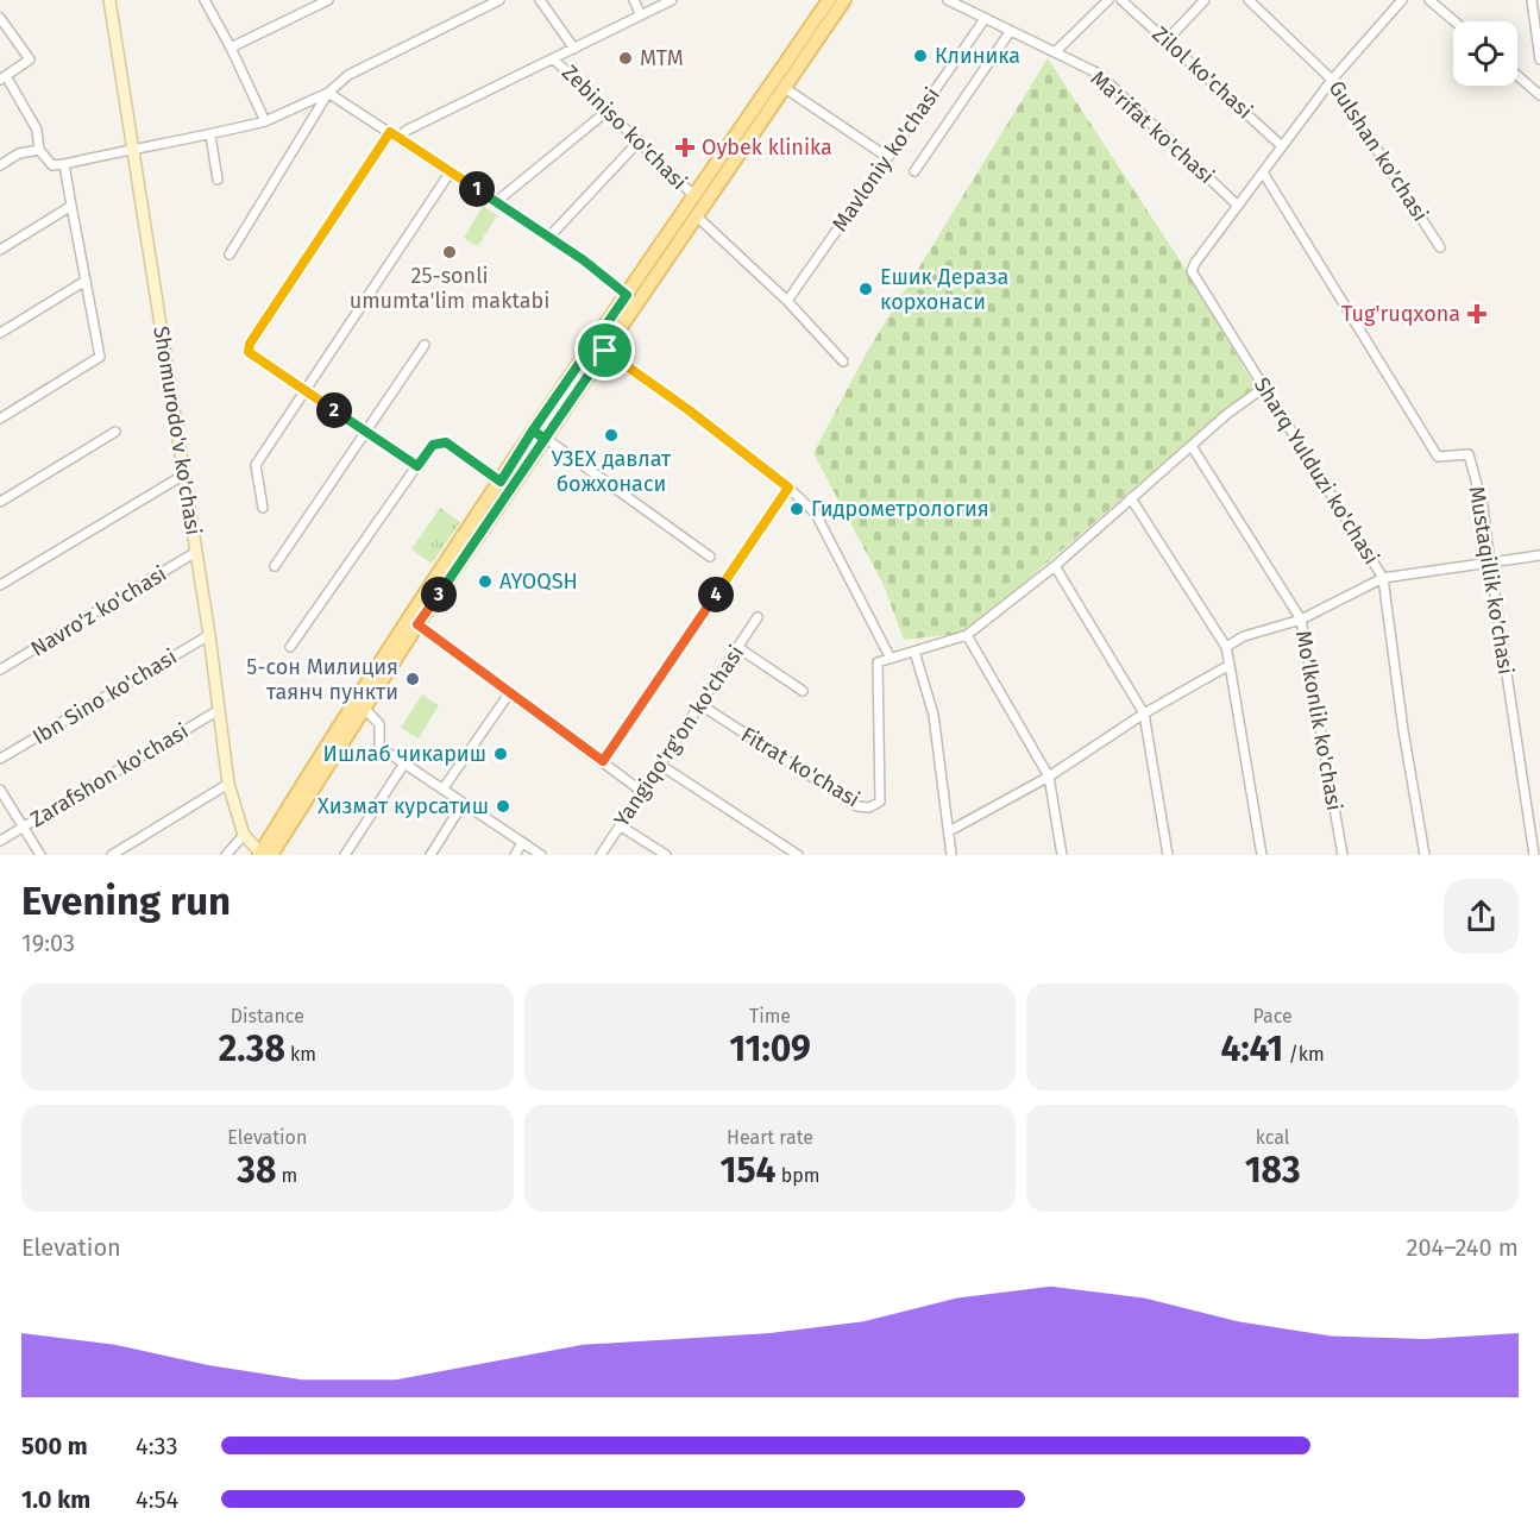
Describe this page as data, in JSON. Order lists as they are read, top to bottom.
{
  "streets": {
    "street": [
      "Zilol ko'chasi",
      "Zebiniso ko'chasi",
      "Ma'rifat ko'chasi",
      "Gulshan ko'chasi",
      "Mavloniy ko'chasi",
      "Shomurodo'v ko'chasi",
      "Sharq Yulduzi ko'chasi",
      "Mustaqillik ko'chasi",
      "Navro'z ko'chasi",
      "Ibn Sino ko'chasi",
      "Mo'lkonlik ko'chasi",
      "Yangiqo'rg'on ko'chasi",
      "Fitrat ko'chasi",
      "Zarafshon ko'chasi"
    ]
  },
  "crossings": [
    ["Ma'rifat ko'chasi", "Mavloniy ko'chasi"],
    ["Ma'rifat ko'chasi", "Sharq Yulduzi ko'chasi"],
    ["Shomurodo'v ko'chasi", "Navro'z ko'chasi"],
    ["Shomurodo'v ko'chasi", "Ibn Sino ko'chasi"],
    ["Shomurodo'v ko'chasi", "Zarafshon ko'chasi"],
    ["Yangiqo'rg'on ko'chasi", "Fitrat ko'chasi"]
  ],
  "places": {
    "other": [
      "Клиника",
      "MTM",
      "25-sonli umumta'lim maktabi",
      "Ешик Дераза корхонаси",
      "УЗЕХ давлат божхонаси",
      "Гидрометрология",
      "AYOQSH",
      "5-сон Милиция таянч пункти",
      "Ишлаб чикариш",
      "Хизмат курсатиш"
    ],
    "health": ["Oybek klinika", "Tug'ruqxona"]
  },
  "page": {
    "pins": [
      "1",
      "2",
      "3",
      "4"
    ],
    "heading": ["Evening run", "19:03"],
    "stats": [
      ["Distance", "2.38 km"],
      ["Time", "11:09"],
      ["Pace", "4:41 /km"],
      ["Elevation", "38 m"],
      ["Heart rate", "154 bpm"],
      ["kcal", "183"]
    ],
    "chart": ["Elevation", "204–240 m"],
    "list": [
      {
        "name": "500 m",
        "note": "4:33"
      },
      {
        "name": "1.0 km",
        "note": "4:54"
      }
    ]
  }
}
